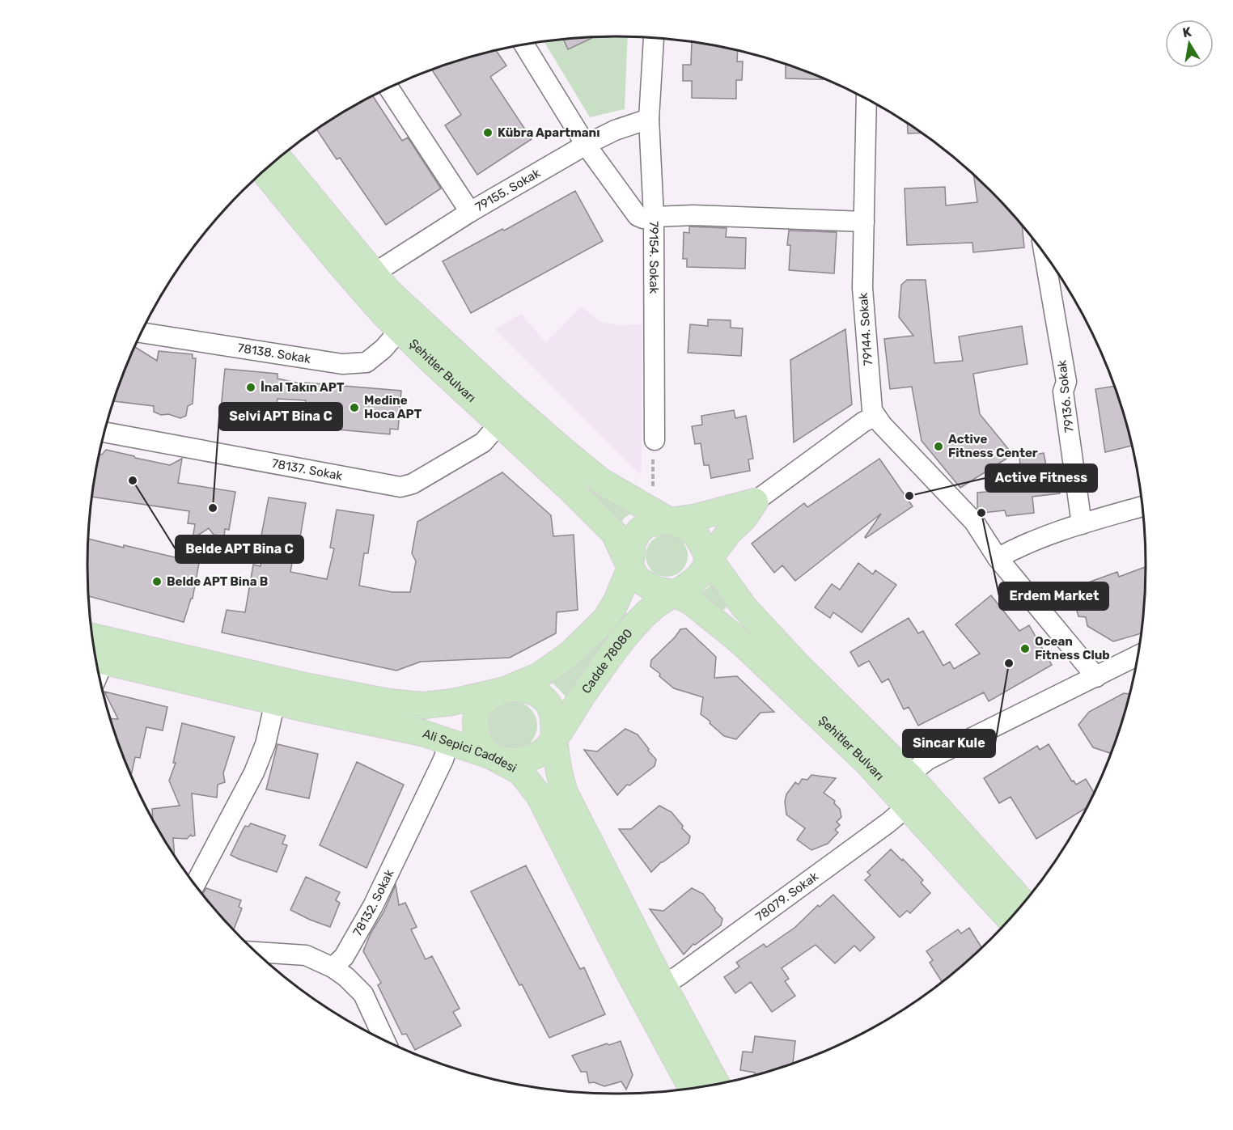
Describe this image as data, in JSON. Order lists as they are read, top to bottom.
{
  "streets": {
    "main road": ["Şehitler Bulvarı", "Cadde 78080", "Ali Sepici Caddesi"],
    "street": [
      "79155. Sokak",
      "79154. Sokak",
      "79144. Sokak",
      "78138. Sokak",
      "79136. Sokak",
      "78137. Sokak",
      "78079. Sokak",
      "78132. Sokak"
    ]
  },
  "crossings": [
    ["79155. Sokak", "79154. Sokak"],
    ["79155. Sokak", "Şehitler Bulvarı"],
    ["78138. Sokak", "Şehitler Bulvarı"],
    ["Şehitler Bulvarı", "78137. Sokak"],
    ["Şehitler Bulvarı", "Cadde 78080"],
    ["Şehitler Bulvarı", "78079. Sokak"],
    ["Cadde 78080", "Ali Sepici Caddesi"],
    ["Ali Sepici Caddesi", "78132. Sokak"]
  ],
  "places": [
    "Kübra Apartmanı",
    "İnal Takın APT",
    "Medine Hoca APT",
    "Active Fitness Center",
    "Belde APT Bina C",
    "Active Fitness",
    "Selvi APT Bina C",
    "Erdem Market",
    "Belde APT Bina B",
    "Ocean Fitness Club",
    "Sincar Kule"
  ],
  "north": "top"
}
